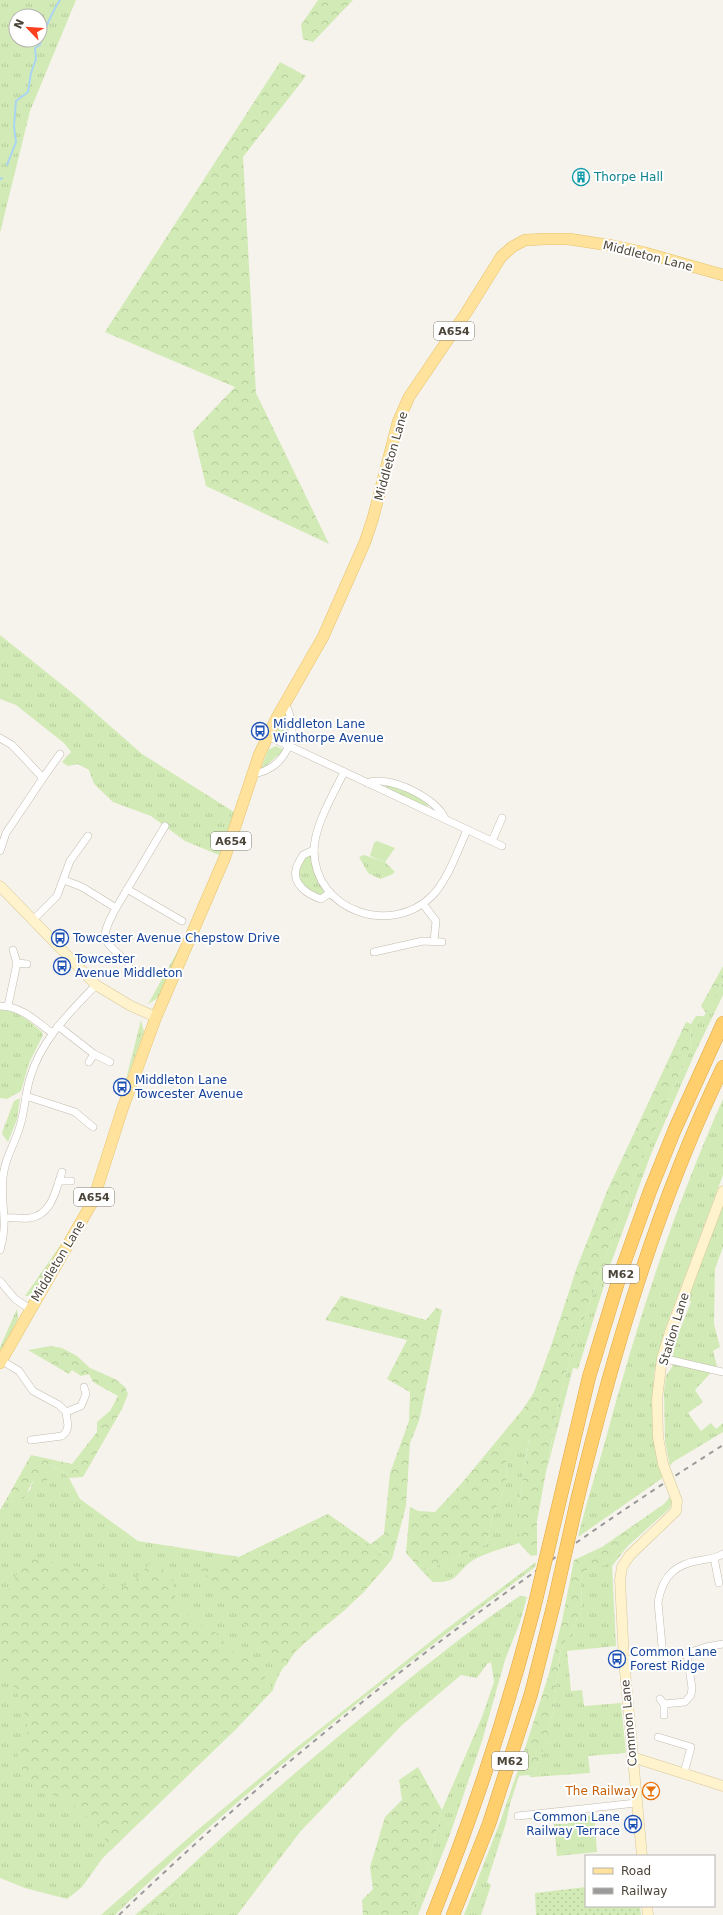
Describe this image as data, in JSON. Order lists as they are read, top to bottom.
{
  "streets": {
    "highway": ["M62"],
    "main road": ["Middleton Lane", "A654"],
    "street": ["Station Lane", "Common Lane"]
  },
  "crossings": [
    ["Station Lane", "Common Lane"]
  ],
  "places": {
    "building": ["Thorpe Hall"],
    "bus stop": [
      "Middleton Lane Winthorpe Avenue",
      "Towcester Avenue Chepstow Drive",
      "Towcester Avenue Middleton",
      "Middleton Lane Towcester Avenue",
      "Common Lane Forest Ridge",
      "Common Lane Railway Terrace"
    ],
    "bar": ["The Railway"]
  },
  "legend": ["Road", "Railway"],
  "north": "top left"
}
